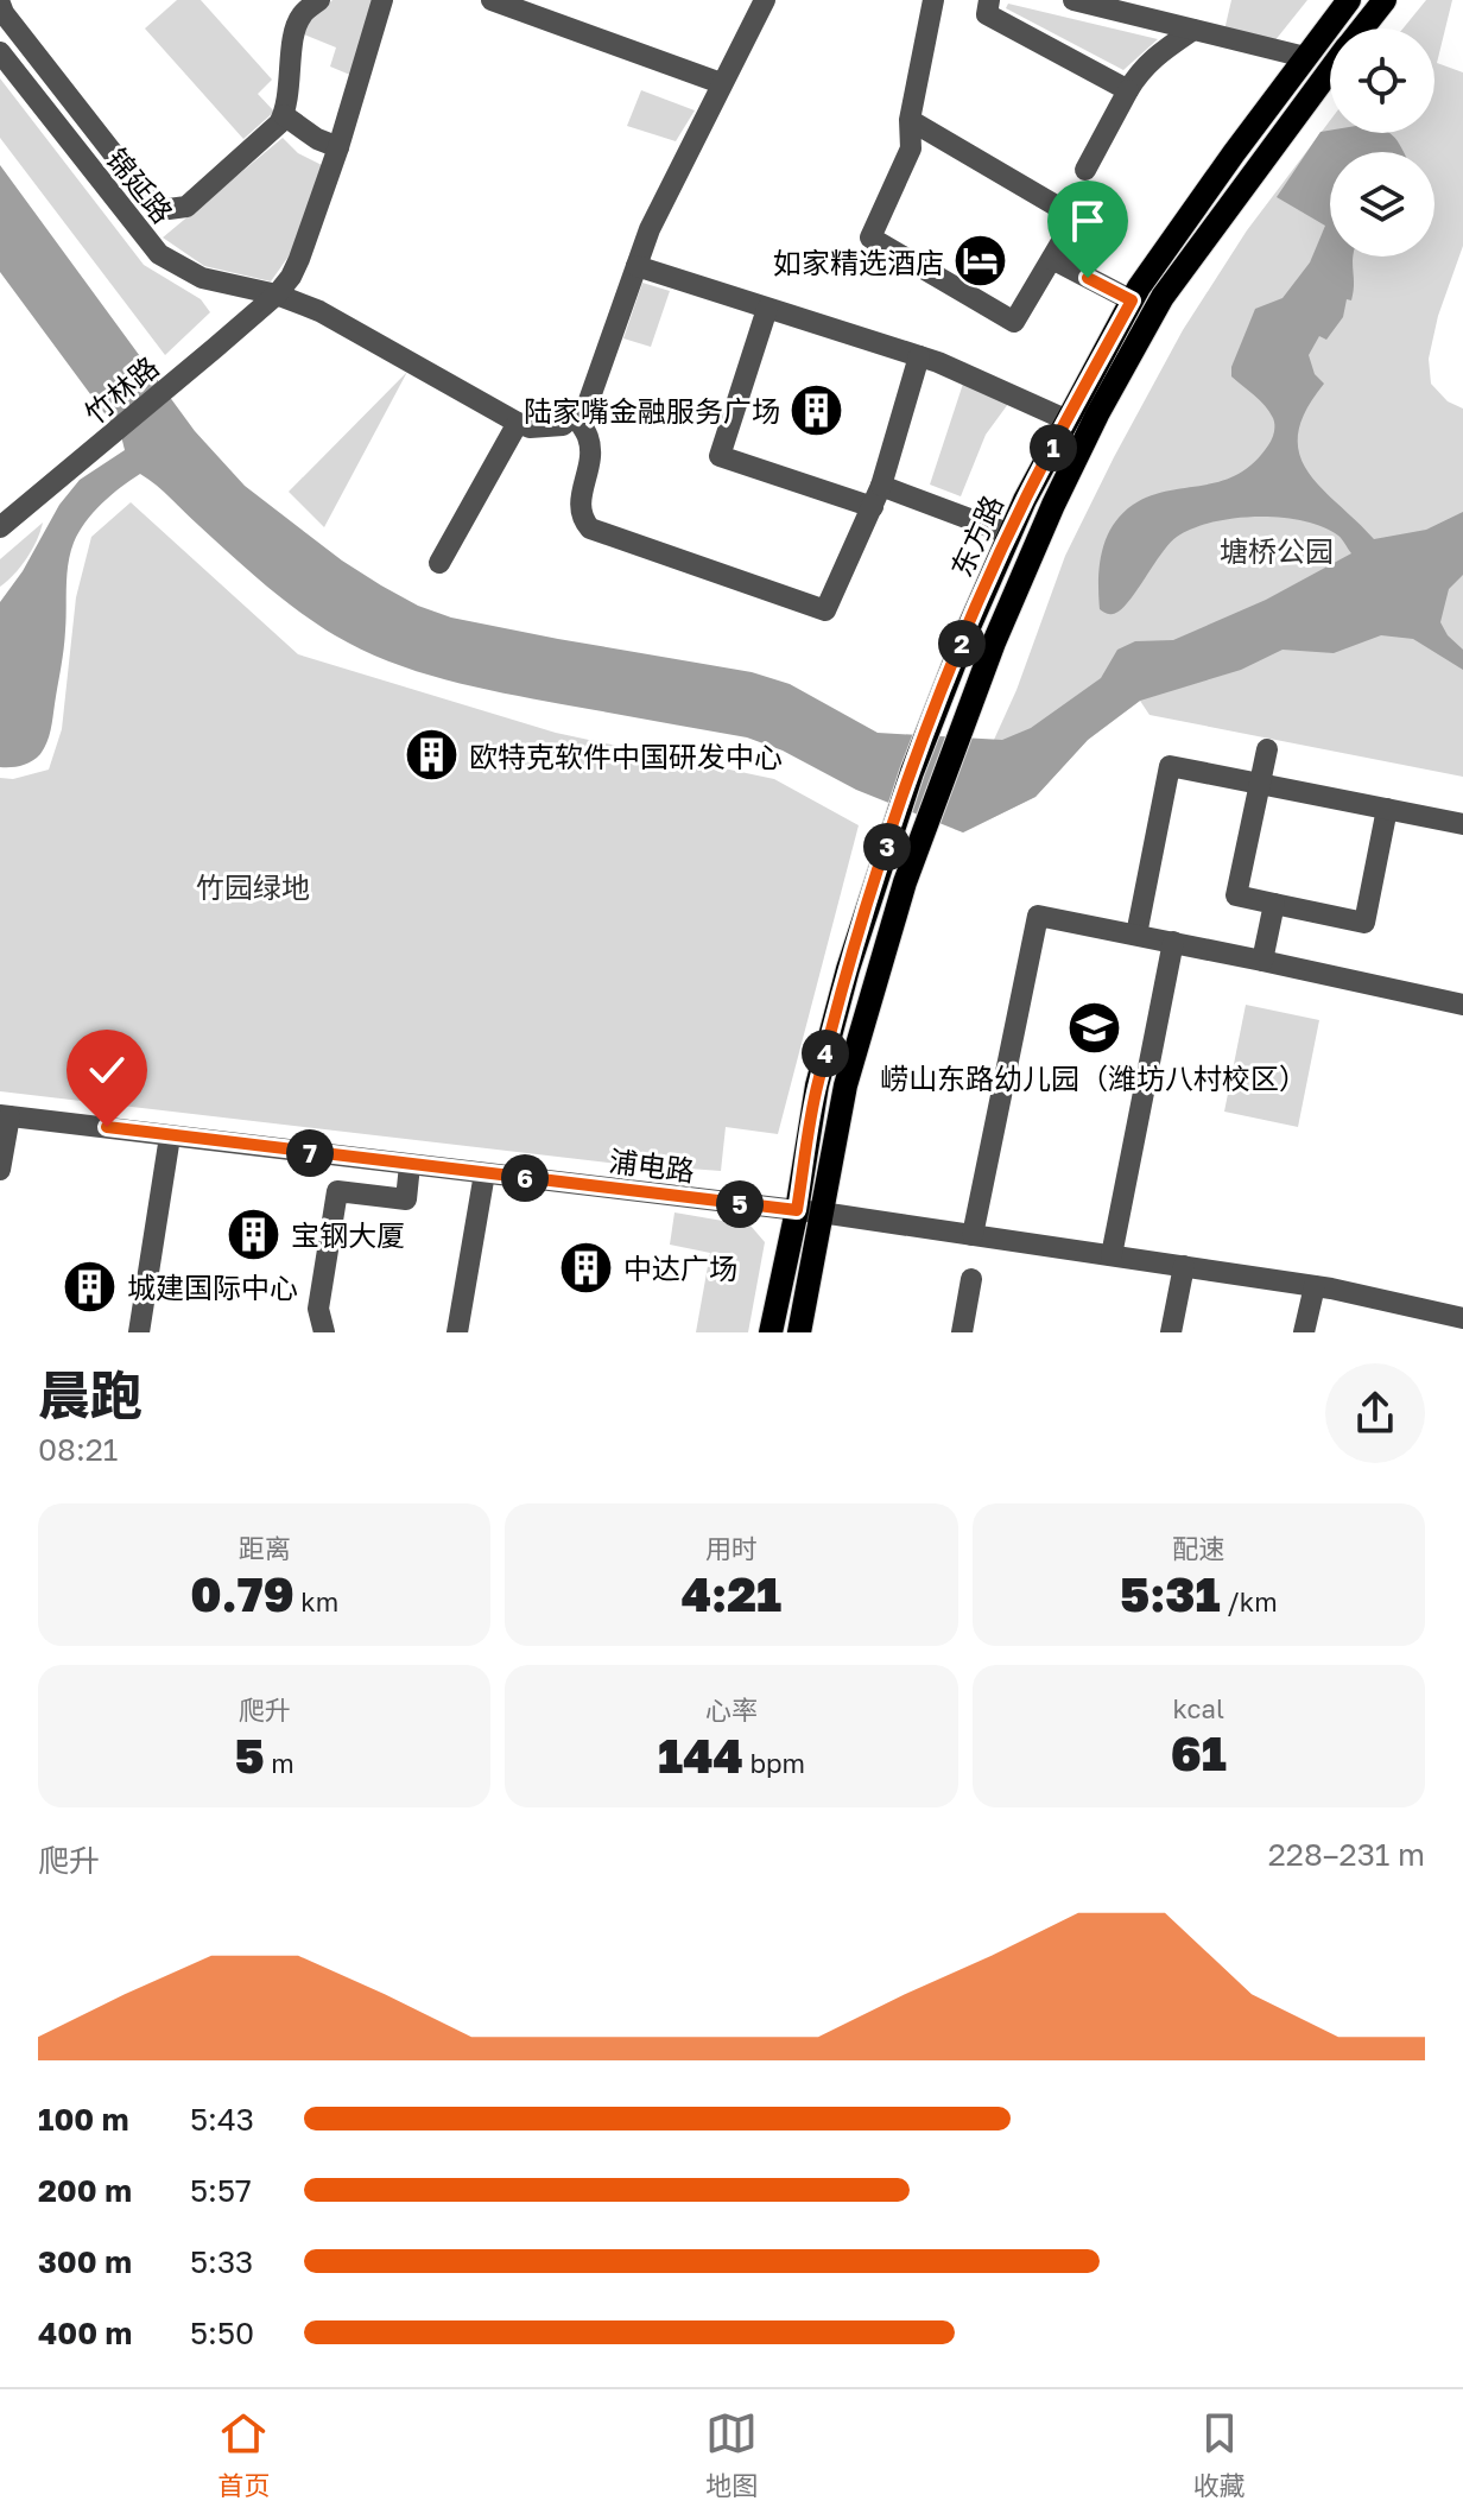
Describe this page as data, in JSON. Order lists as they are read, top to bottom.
{
  "streets": {
    "main road": ["东方路"],
    "street": ["锦延路", "竹林路", "浦电路"]
  },
  "crossings": [
    ["锦延路", "竹林路"],
    ["东方路", "浦电路"]
  ],
  "parks": ["塘桥公园", "竹园绿地"],
  "places": {
    "hotel": ["如家精选酒店"],
    "building": [
      "陆家嘴金融服务广场",
      "欧特克软件中国研发中心",
      "宝钢大厦",
      "中达广场",
      "城建国际中心"
    ],
    "school or university": ["崂山东路幼儿园（潍坊八村校区）"]
  },
  "page": {
    "pins": [
      "1",
      "2",
      "3",
      "4",
      "7",
      "6",
      "5"
    ],
    "heading": ["晨跑", "08:21"],
    "stats": [
      ["距离", "0.79 km"],
      ["用时", "4:21"],
      ["配速", "5:31 /km"],
      ["爬升", "5 m"],
      ["心率", "144 bpm"],
      ["kcal", "61"]
    ],
    "chart": ["爬升", "228–231 m"],
    "list": [
      {
        "name": "100 m",
        "note": "5:43"
      },
      {
        "name": "200 m",
        "note": "5:57"
      },
      {
        "name": "300 m",
        "note": "5:33"
      },
      {
        "name": "400 m",
        "note": "5:50"
      }
    ],
    "tabs": ["首页", "地图", "收藏"]
  }
}
